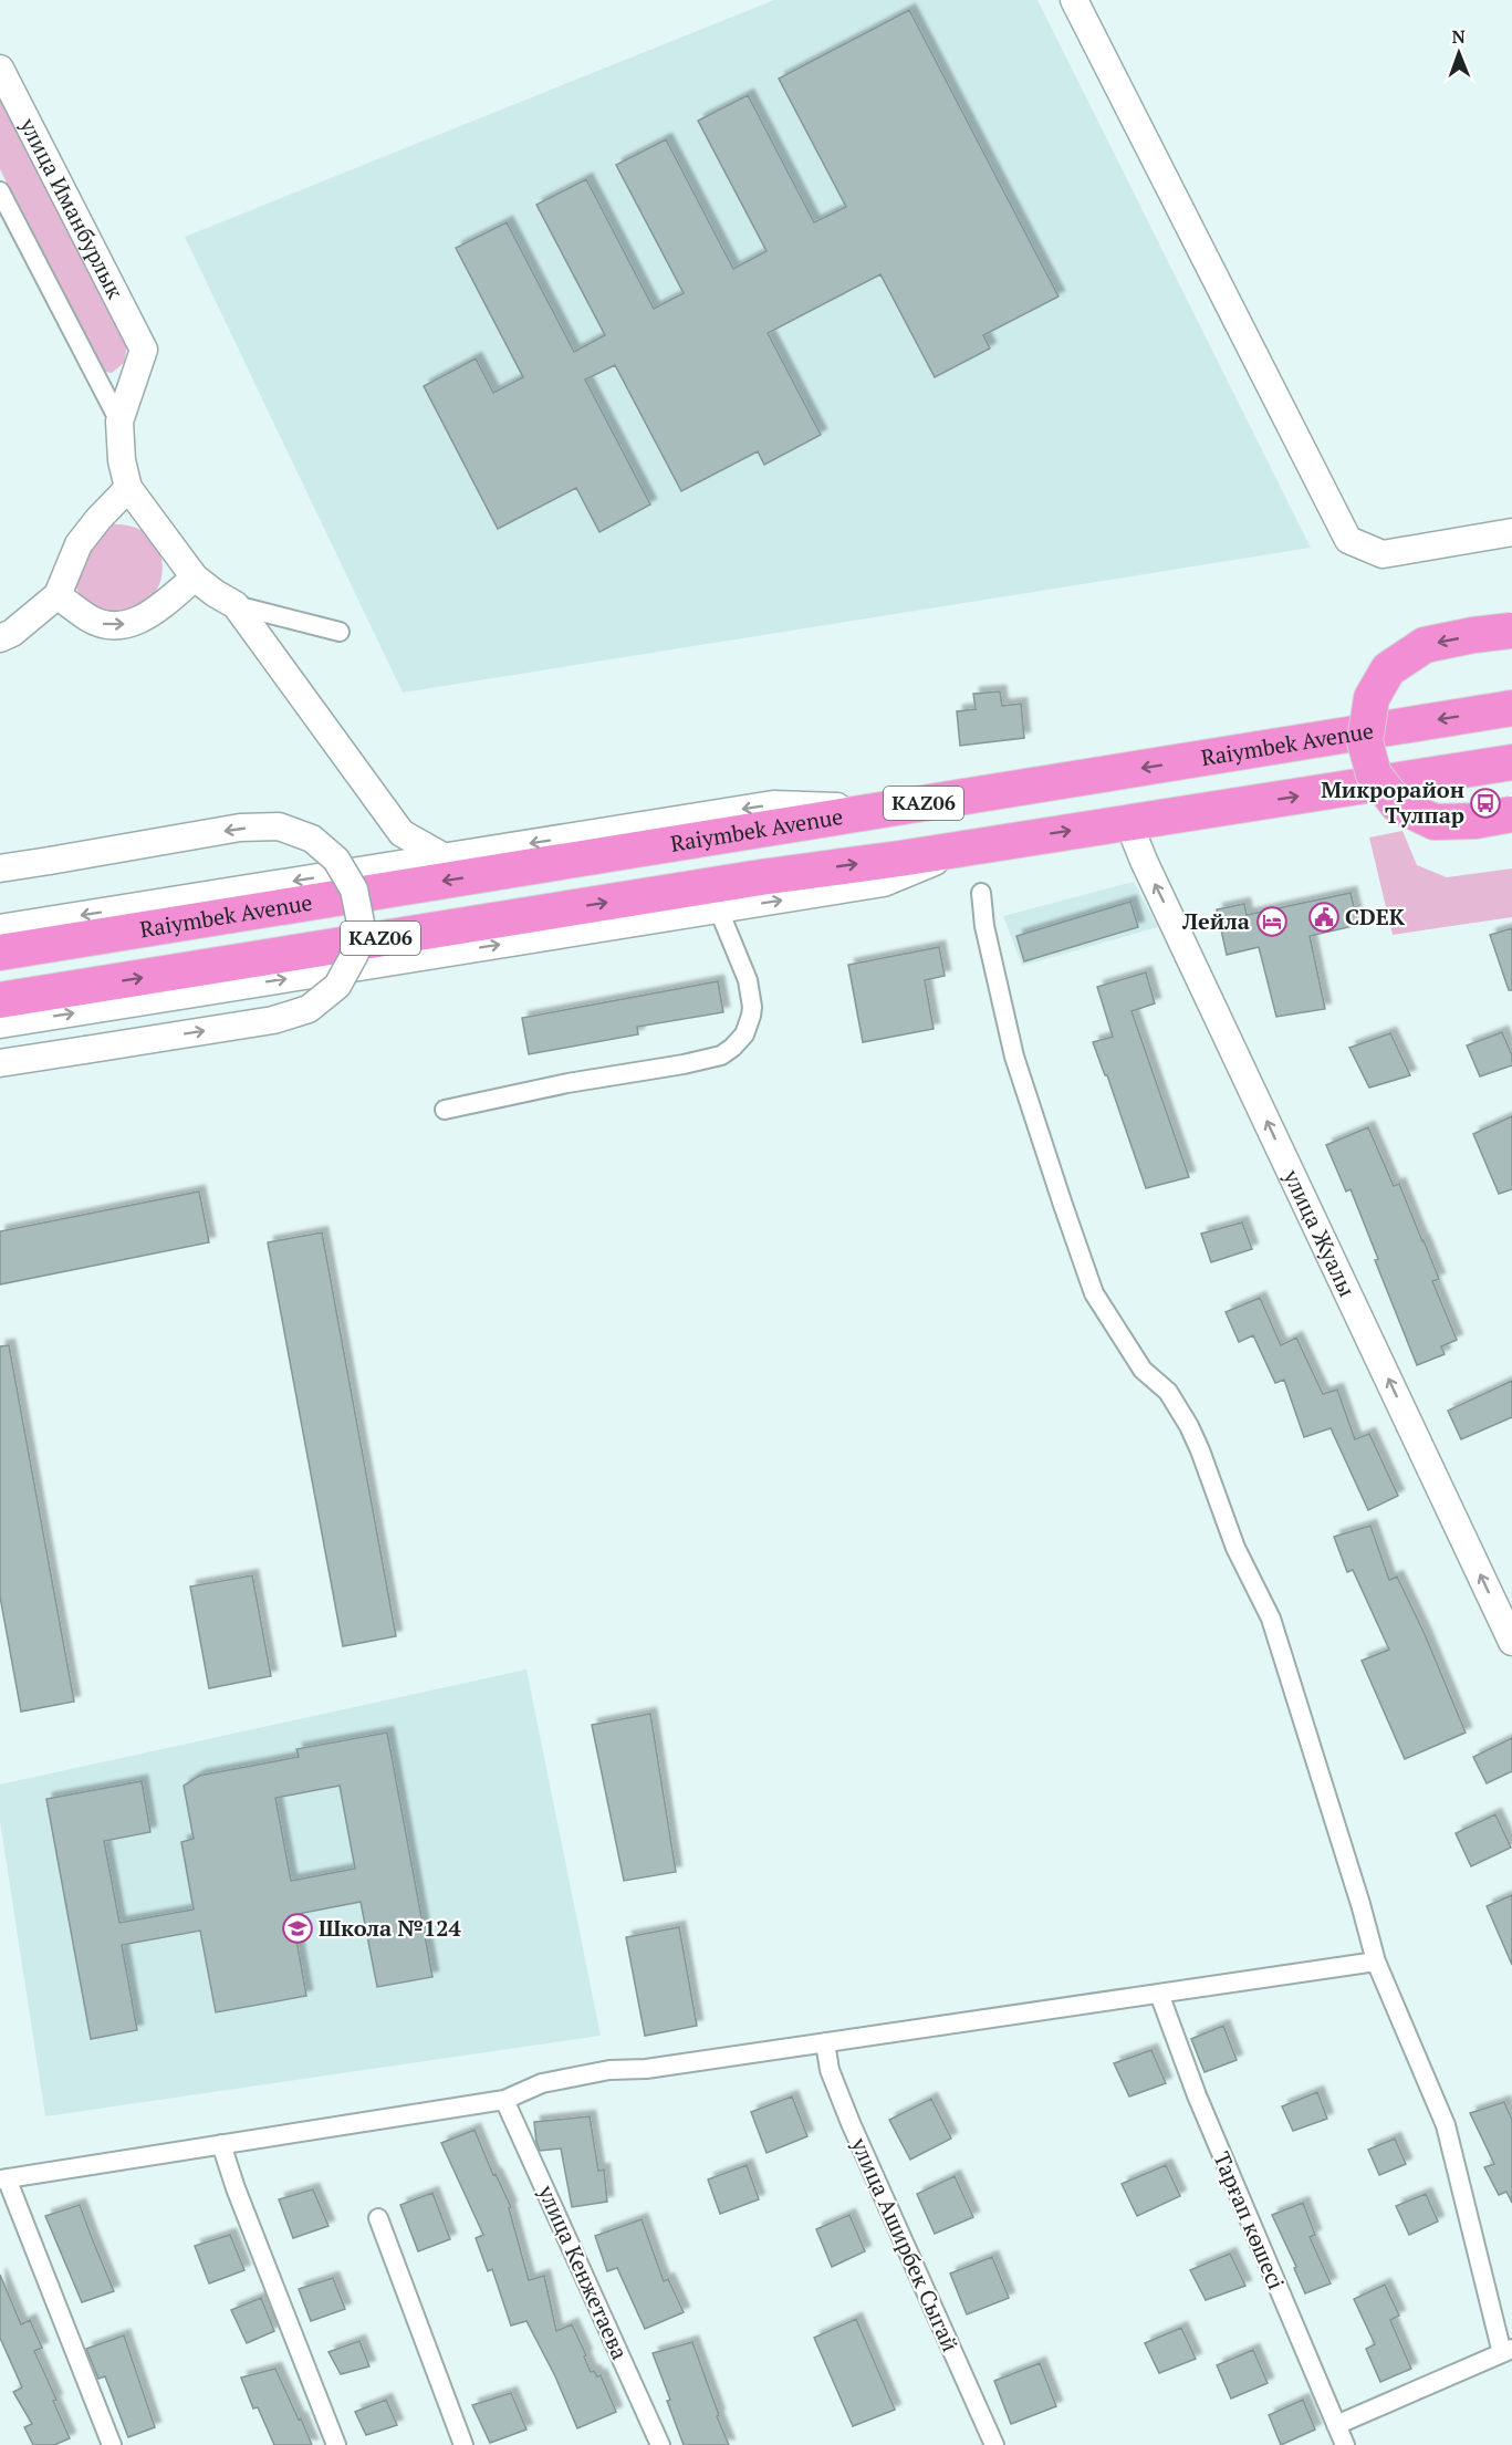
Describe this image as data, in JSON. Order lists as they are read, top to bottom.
{
  "streets": {
    "highway": ["Raiymbek Avenue", "KАZ06"],
    "street": [
      "улица Иманбурлык",
      "улица Жуалы",
      "Тарғап көшесі",
      "улица Аширбек Сыгай",
      "улица Кенжетаева"
    ]
  },
  "crossings": [
    ["KАZ06", "улица Жуалы"]
  ],
  "places": {
    "bus stop": ["Микрорайон Тулпар"],
    "public building": ["CDEK"],
    "hotel": ["Лейла"],
    "school or university": ["Школа №124"]
  },
  "north": "top"
}
